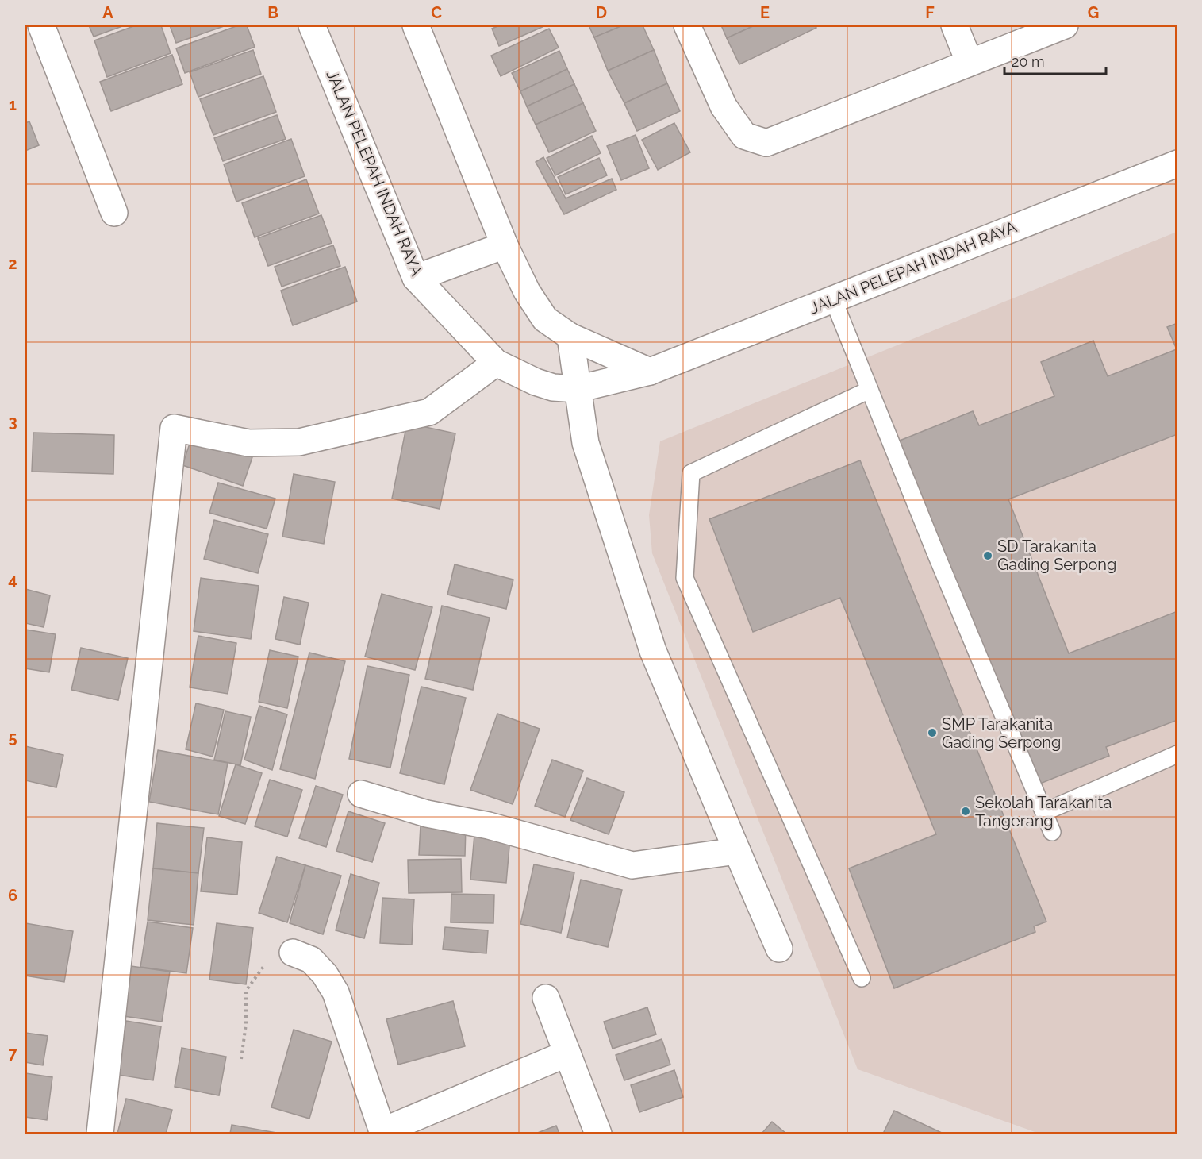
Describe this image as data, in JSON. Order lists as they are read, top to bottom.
{
  "streets": {
    "street": ["JALAN PELEPAH INDAH RAYA"]
  },
  "places": ["SD Tarakanita Gading Serpong", "SMP Tarakanita Gading Serpong", "Sekolah Tarakanita Tangerang"],
  "scale_bar": "20 m",
  "grid": {
    "columns": [
      "A",
      "B",
      "C",
      "D",
      "E",
      "F",
      "G"
    ],
    "rows": [
      "1",
      "2",
      "3",
      "4",
      "5",
      "6",
      "7"
    ]
  }
}
